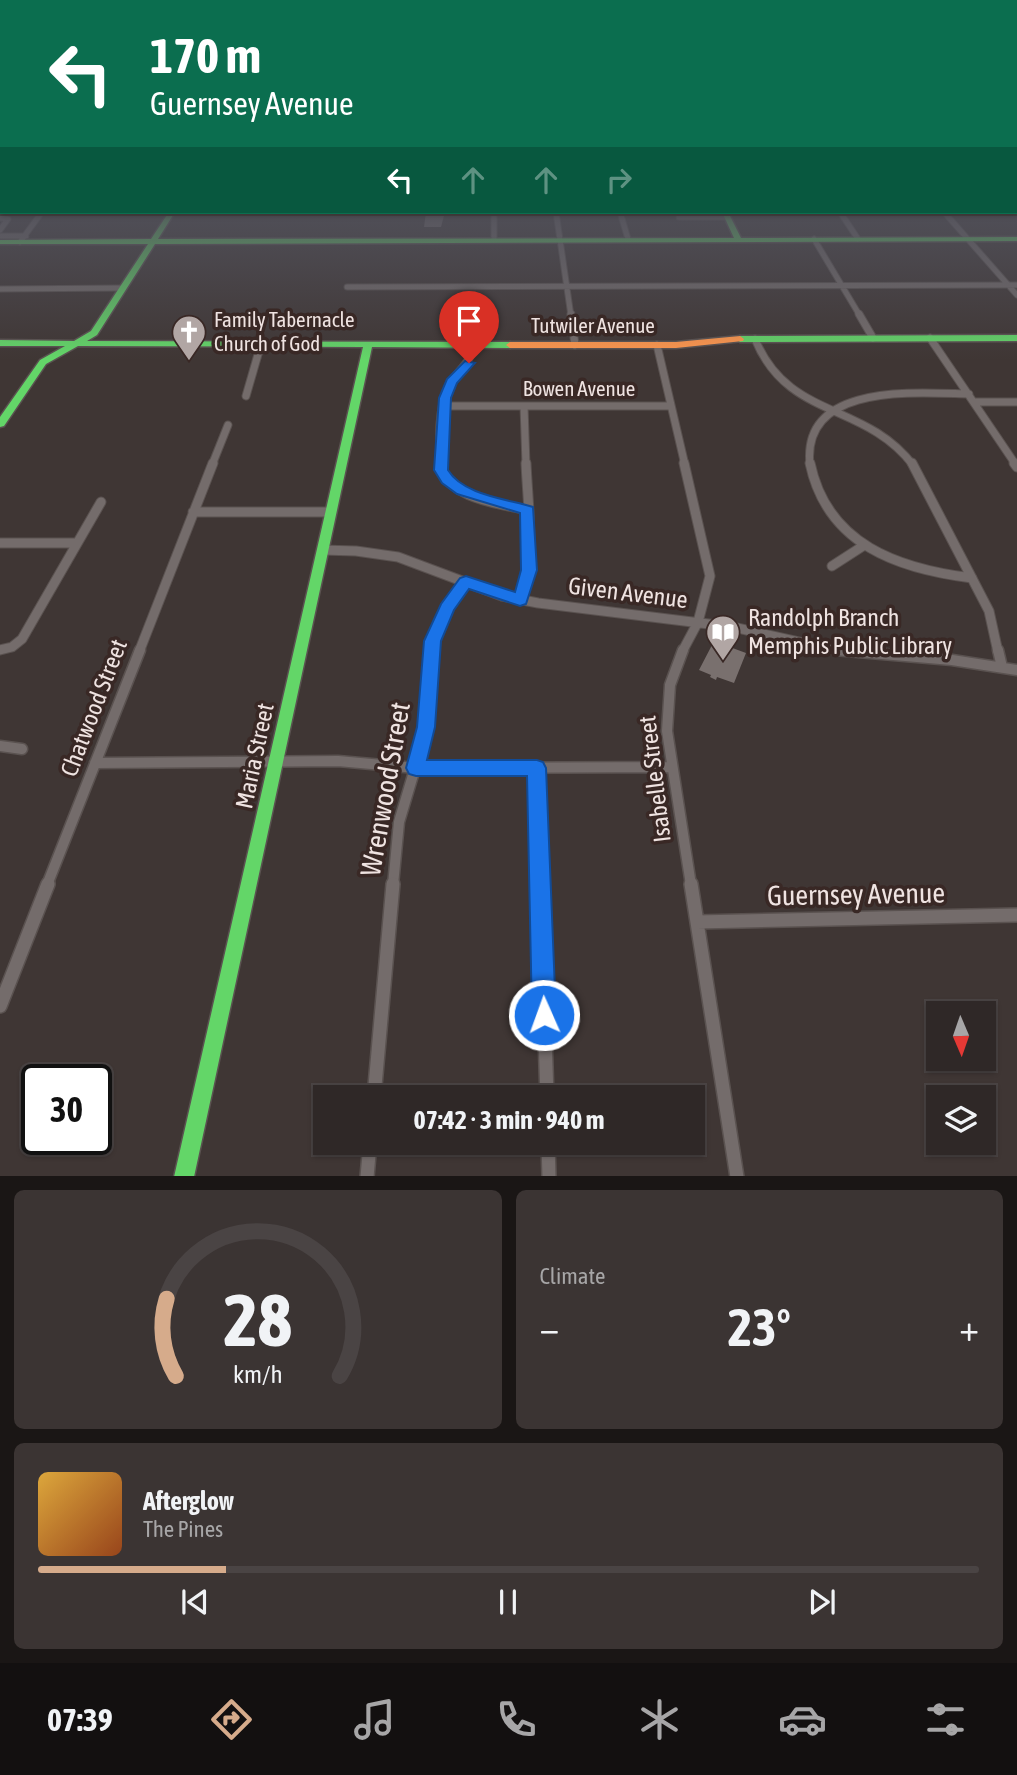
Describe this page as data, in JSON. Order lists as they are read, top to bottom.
{
  "streets": {
    "street": [
      "Tutwiler Avenue",
      "Bowen Avenue",
      "Given Avenue",
      "Chatwood Street",
      "Maria Street",
      "Isabelle Street",
      "Wrenwood Street",
      "Guernsey Avenue"
    ]
  },
  "crossings": [
    ["Tutwiler Avenue", "Maria Street"],
    ["Tutwiler Avenue", "Isabelle Street"],
    ["Bowen Avenue", "Isabelle Street"],
    ["Given Avenue", "Maria Street"],
    ["Given Avenue", "Isabelle Street"],
    ["Given Avenue", "Wrenwood Street"],
    ["Isabelle Street", "Guernsey Avenue"]
  ],
  "places": {
    "church": ["Family Tabernacle Church of God"],
    "library": ["Randolph Branch Memphis Public Library"]
  },
  "north": "bottom",
  "page": {
    "turn": ["170 m", "Guernsey Avenue"],
    "limit": "30",
    "trip": "07:42 · 3 min · 940 m",
    "tile": "Climate",
    "heat": ["−", "23°", "+"],
    "song": ["Afterglow", "The Pines"],
    "tabs": "07:39",
    "gauge": ["28", "km/h"]
  }
}
